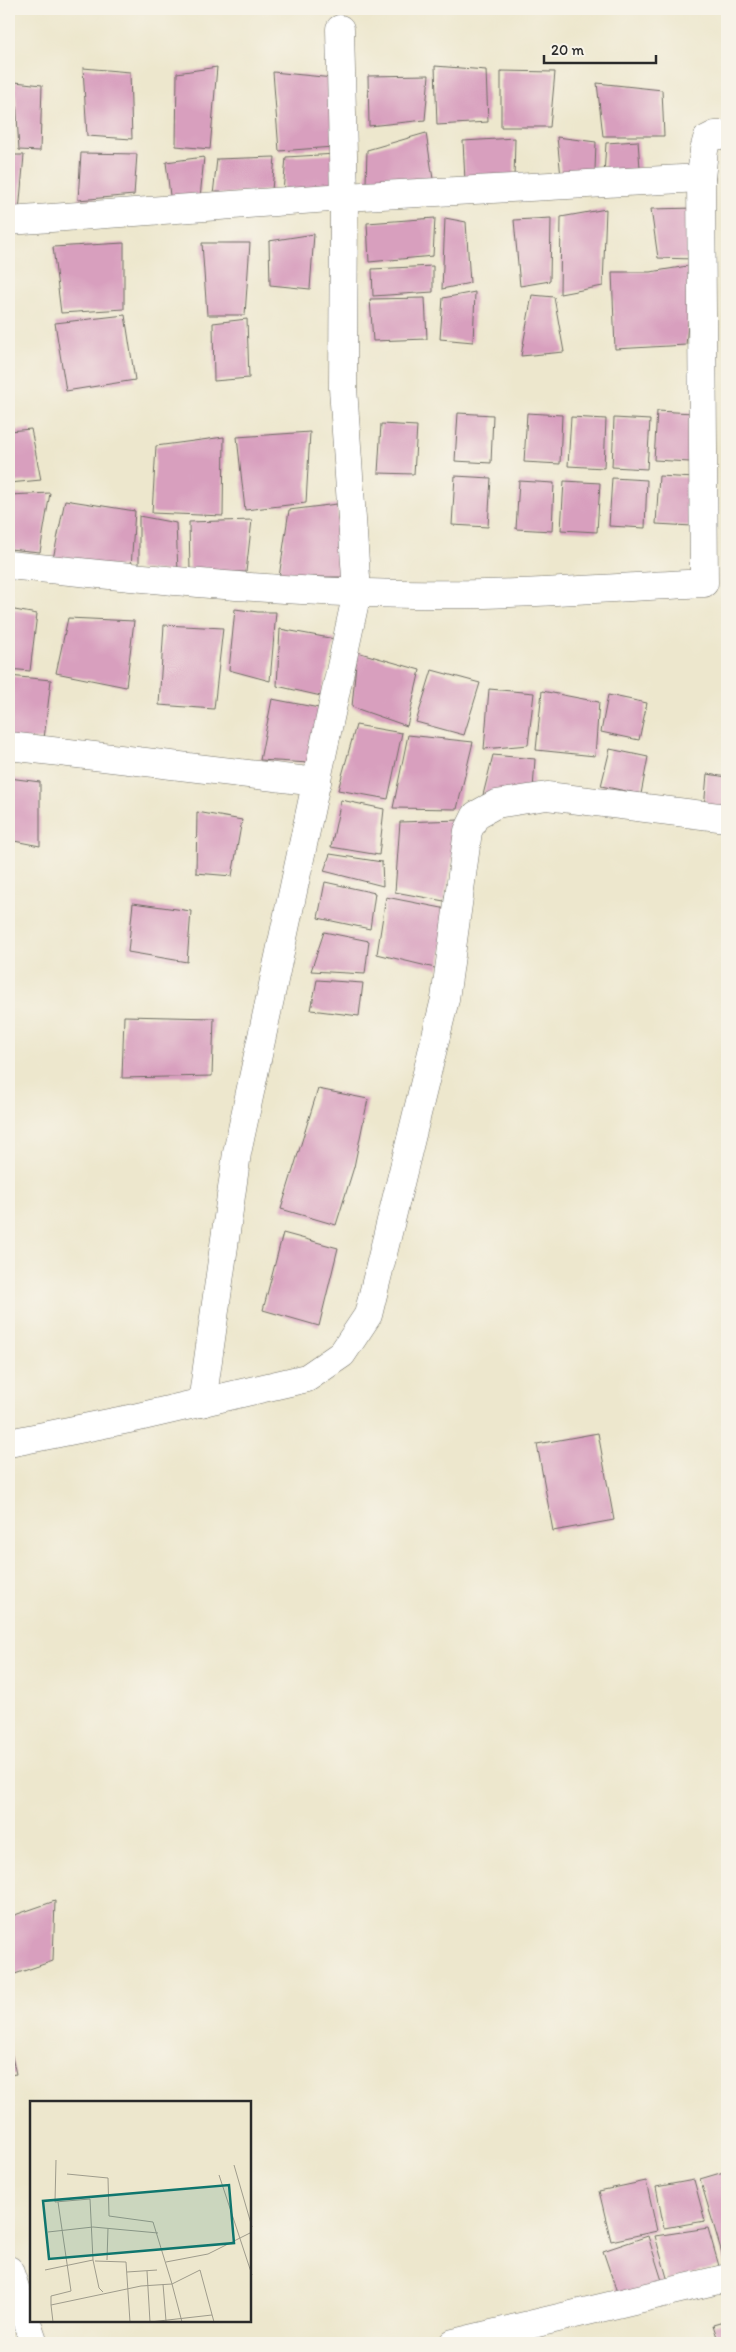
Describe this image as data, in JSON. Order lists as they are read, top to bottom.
{
  "scale_bar": "20 m"
}
